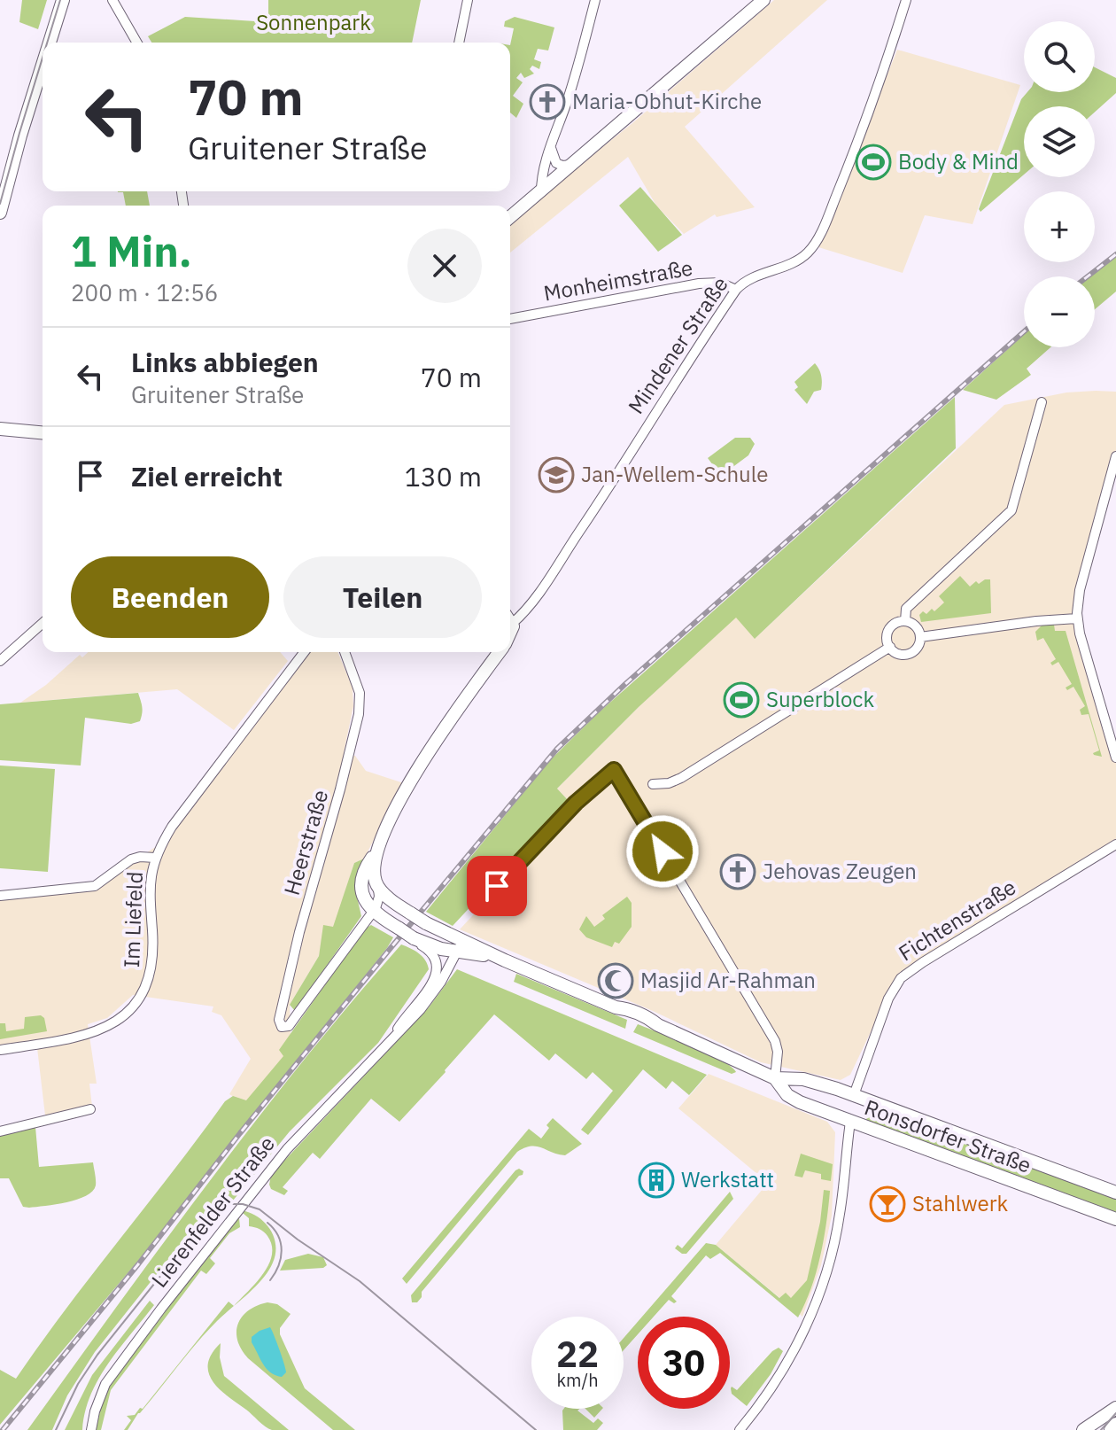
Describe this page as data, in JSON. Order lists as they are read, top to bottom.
{
  "streets": {
    "main road": ["Mindener Straße", "Ronsdorfer Straße"],
    "street": [
      "Monheimstraße",
      "Heerstraße",
      "Im Liefeld",
      "Fichtenstraße",
      "Lierenfelder Straße"
    ]
  },
  "crossings": [
    ["Monheimstraße", "Mindener Straße"],
    ["Mindener Straße", "Heerstraße"],
    ["Mindener Straße", "Ronsdorfer Straße"],
    ["Heerstraße", "Ronsdorfer Straße"],
    ["Fichtenstraße", "Ronsdorfer Straße"],
    ["Ronsdorfer Straße", "Lierenfelder Straße"]
  ],
  "parks": ["Sonnenpark"],
  "places": {
    "church": ["Maria-Obhut-Kirche", "Jehovas Zeugen"],
    "sports": ["Body & Mind", "Superblock"],
    "school or university": ["Jan-Wellem-Schule"],
    "mosque": ["Masjid Ar-Rahman"],
    "building": ["Werkstatt"],
    "bar": ["Stahlwerk"]
  },
  "page": {
    "map_buttons": ["+", "−"],
    "turn": ["70 m", "Gruitener Straße"],
    "heading": ["1 Min.", "200 m · 12:56"],
    "list": [
      {
        "name": "Links abbiegen",
        "note": "Gruitener Straße",
        "value": "70 m"
      },
      {
        "name": "Ziel erreicht",
        "value": "130 m"
      }
    ],
    "buttons": ["Beenden", "Teilen"],
    "speed": "22 km/h",
    "limit": "30"
  }
}
